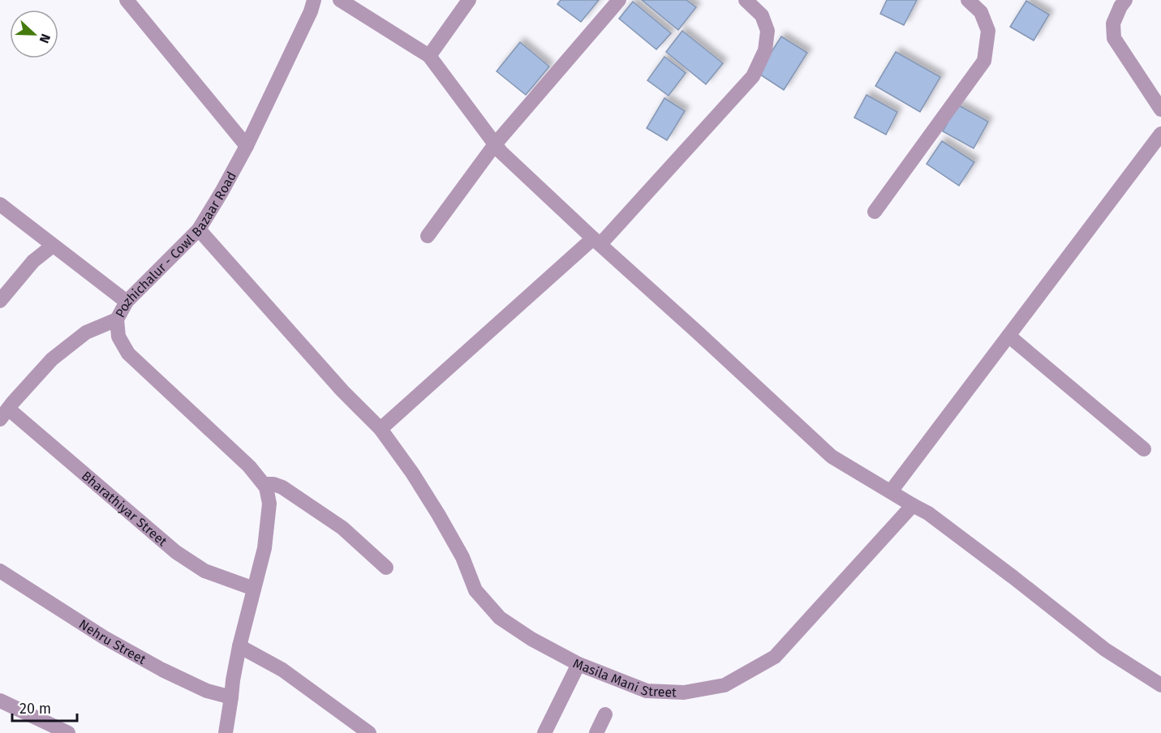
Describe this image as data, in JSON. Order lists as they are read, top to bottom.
{
  "streets": {
    "street": [
      "Pozhichalur - Cowl Bazaar Road",
      "Bharathiyar Street",
      "Nehru Street",
      "Masila Mani Street"
    ]
  },
  "crossings": [
    ["Pozhichalur - Cowl Bazaar Road", "Bharathiyar Street"],
    ["Pozhichalur - Cowl Bazaar Road", "Nehru Street"],
    ["Pozhichalur - Cowl Bazaar Road", "Masila Mani Street"]
  ],
  "scale_bar": "20 m",
  "north": "right"
}
